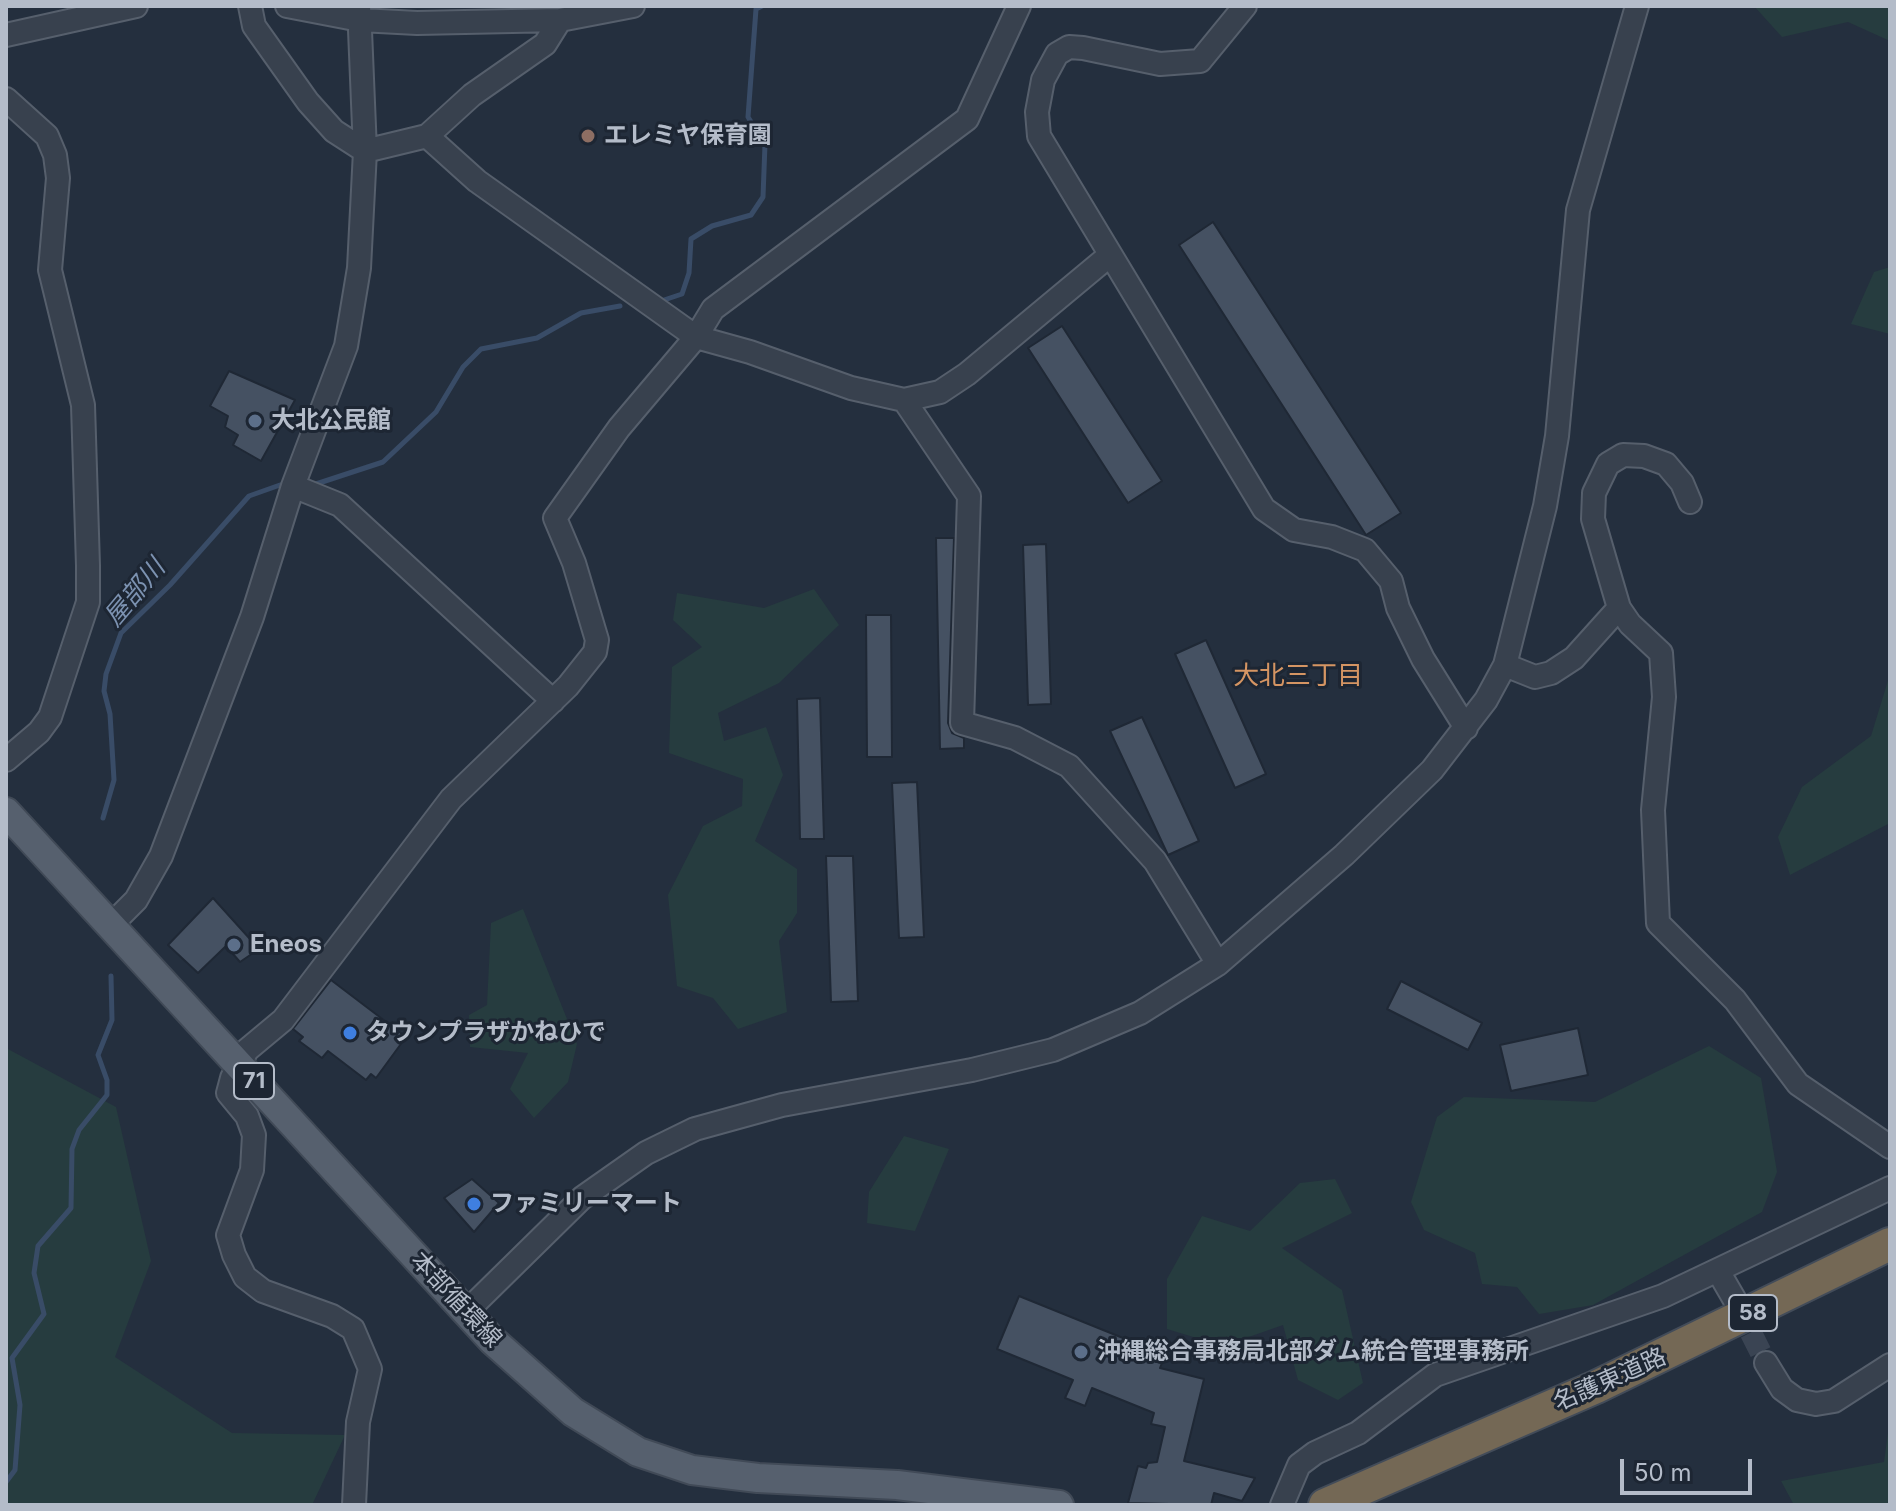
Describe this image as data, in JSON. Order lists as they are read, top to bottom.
{
  "streets": {
    "highway": ["58", "名護東道路"],
    "main road": ["71", "本部循環線"]
  },
  "districts": ["大北三丁目"],
  "water": ["屋部川"],
  "places": [
    "エレミヤ保育園",
    "大北公民館",
    "Eneos",
    "タウンプラザかねひで",
    "ファミリーマート",
    "沖縄総合事務局北部ダム統合管理事務所"
  ],
  "scale_bar": "50 m"
}
